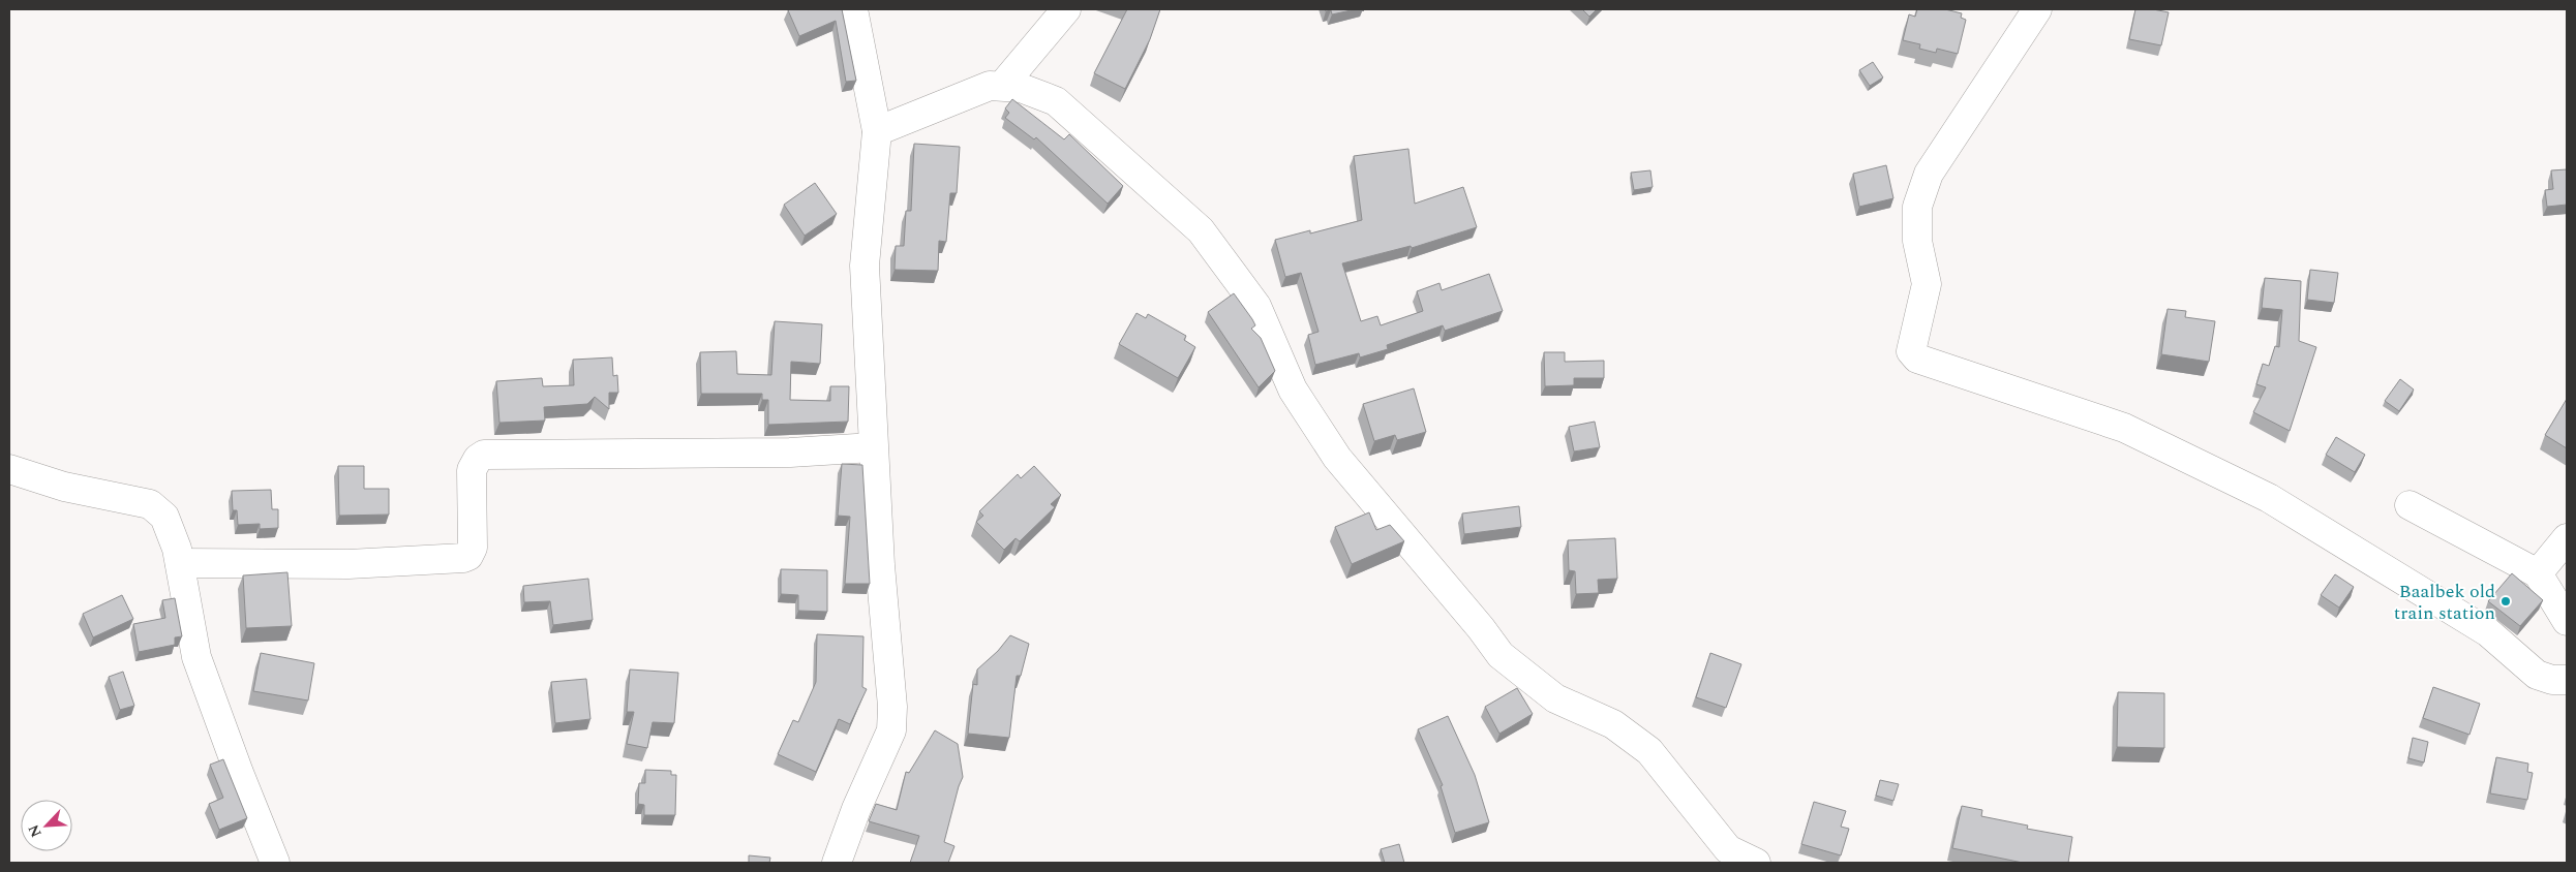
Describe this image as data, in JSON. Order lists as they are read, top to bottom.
{
  "places": ["Baalbek old train station"],
  "north": "bottom left"
}
